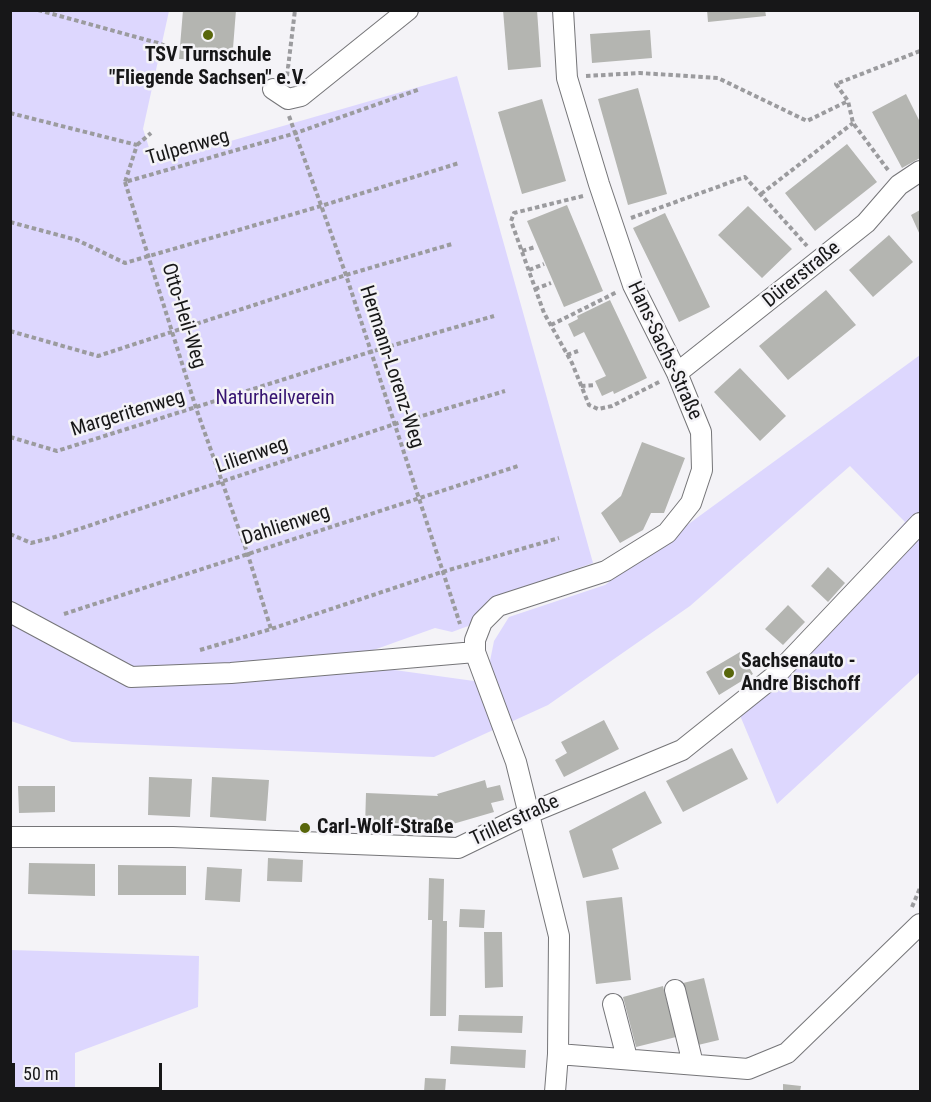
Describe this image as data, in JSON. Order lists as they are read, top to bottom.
{
  "streets": {
    "street": ["Dürerstraße", "Hans-Sachs-Straße", "Trillerstraße"],
    "path": [
      "Tulpenweg",
      "Otto-Heil-Weg",
      "Hermann-Lorenz-Weg",
      "Margeritenweg",
      "Lilienweg",
      "Dahlienweg"
    ]
  },
  "crossings": [
    ["Tulpenweg", "Otto-Heil-Weg"],
    ["Tulpenweg", "Hermann-Lorenz-Weg"],
    ["Dürerstraße", "Hans-Sachs-Straße"],
    ["Otto-Heil-Weg", "Margeritenweg"],
    ["Otto-Heil-Weg", "Lilienweg"],
    ["Otto-Heil-Weg", "Dahlienweg"],
    ["Hans-Sachs-Straße", "Hermann-Lorenz-Weg"],
    ["Hermann-Lorenz-Weg", "Margeritenweg"],
    ["Hermann-Lorenz-Weg", "Lilienweg"],
    ["Hermann-Lorenz-Weg", "Dahlienweg"]
  ],
  "parks": ["Naturheilverein"],
  "places": ["TSV Turnschule \"Fliegende Sachsen\" e.V.", "Sachsenauto - Andre Bischoff", "Carl-Wolf-Straße"],
  "scale_bar": "50 m"
}
